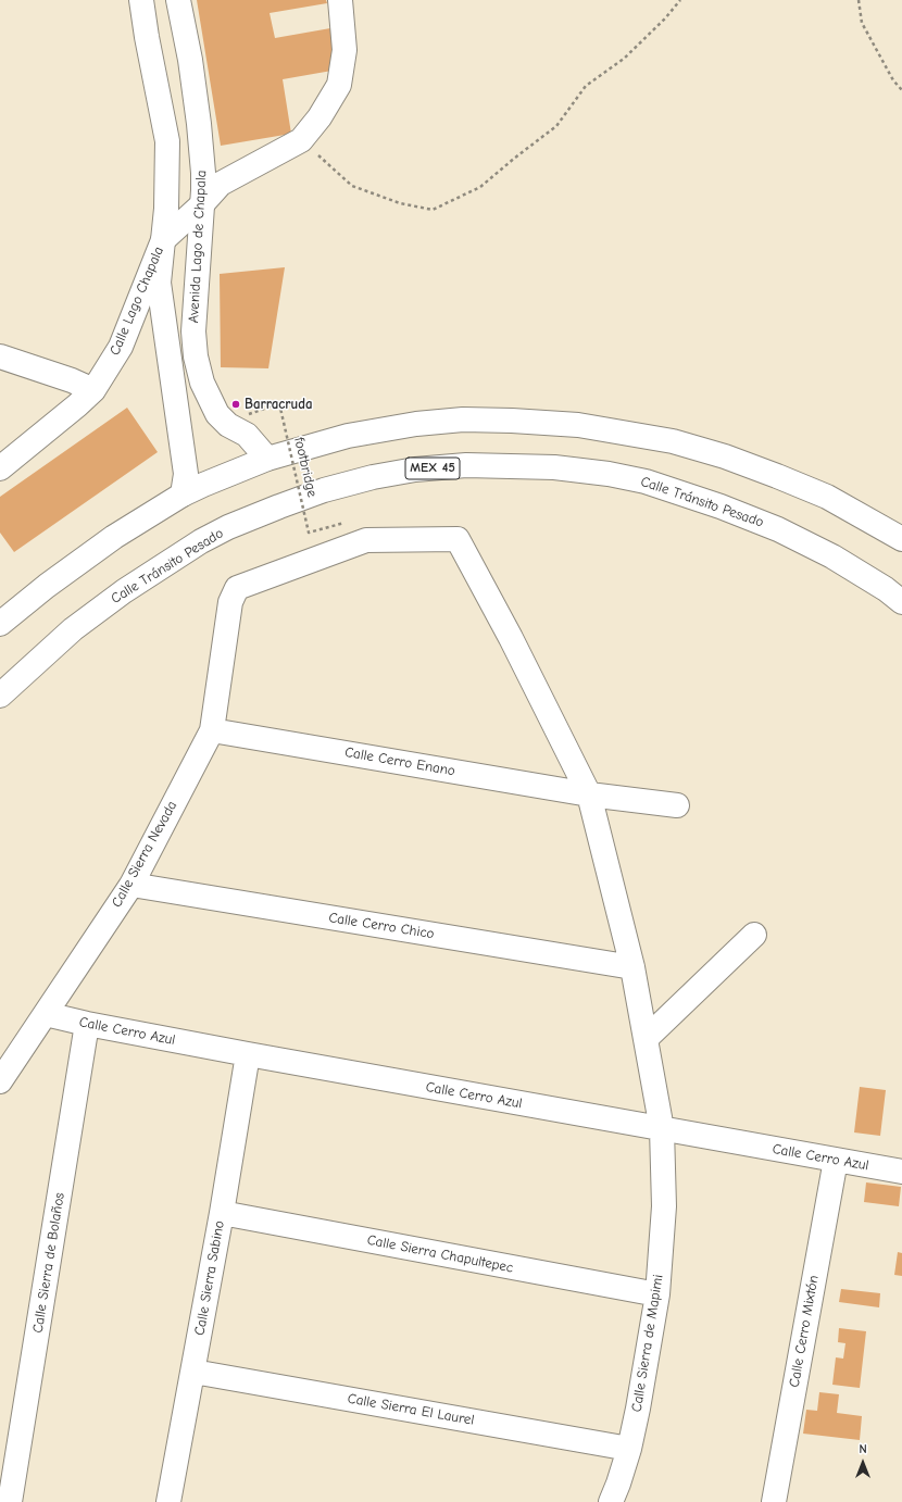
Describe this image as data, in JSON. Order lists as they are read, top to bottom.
{
  "streets": {
    "street": [
      "Avenida Lago de Chapala",
      "Calle Lago Chapala",
      "MEX 45",
      "Calle Tránsito Pesado",
      "Calle Cerro Enano",
      "Calle Sierra Nevada",
      "Calle Cerro Chico",
      "Calle Cerro Azul",
      "Calle Sierra Chapultepec",
      "Calle Sierra de Bolaños",
      "Calle Sierra Sabino",
      "Calle Cerro Mixtón",
      "Calle Sierra de Mapimi",
      "Calle Sierra El Laurel"
    ],
    "path": ["footbridge"]
  },
  "crossings": [
    ["Avenida Lago de Chapala", "Calle Lago Chapala"],
    ["Calle Cerro Enano", "Calle Sierra Nevada"],
    ["Calle Cerro Enano", "Calle Sierra de Mapimi"],
    ["Calle Sierra Nevada", "Calle Cerro Chico"],
    ["Calle Sierra Nevada", "Calle Cerro Azul"],
    ["Calle Sierra Nevada", "Calle Sierra de Mapimi"],
    ["Calle Cerro Chico", "Calle Sierra de Mapimi"],
    ["Calle Cerro Azul", "Calle Sierra de Bolaños"],
    ["Calle Cerro Azul", "Calle Sierra Sabino"],
    ["Calle Cerro Azul", "Calle Cerro Mixtón"],
    ["Calle Cerro Azul", "Calle Sierra de Mapimi"],
    ["Calle Sierra Chapultepec", "Calle Sierra Sabino"],
    ["Calle Sierra Chapultepec", "Calle Sierra de Mapimi"],
    ["Calle Sierra Sabino", "Calle Sierra El Laurel"],
    ["Calle Sierra de Mapimi", "Calle Sierra El Laurel"]
  ],
  "places": ["Barracruda"],
  "north": "top"
}
